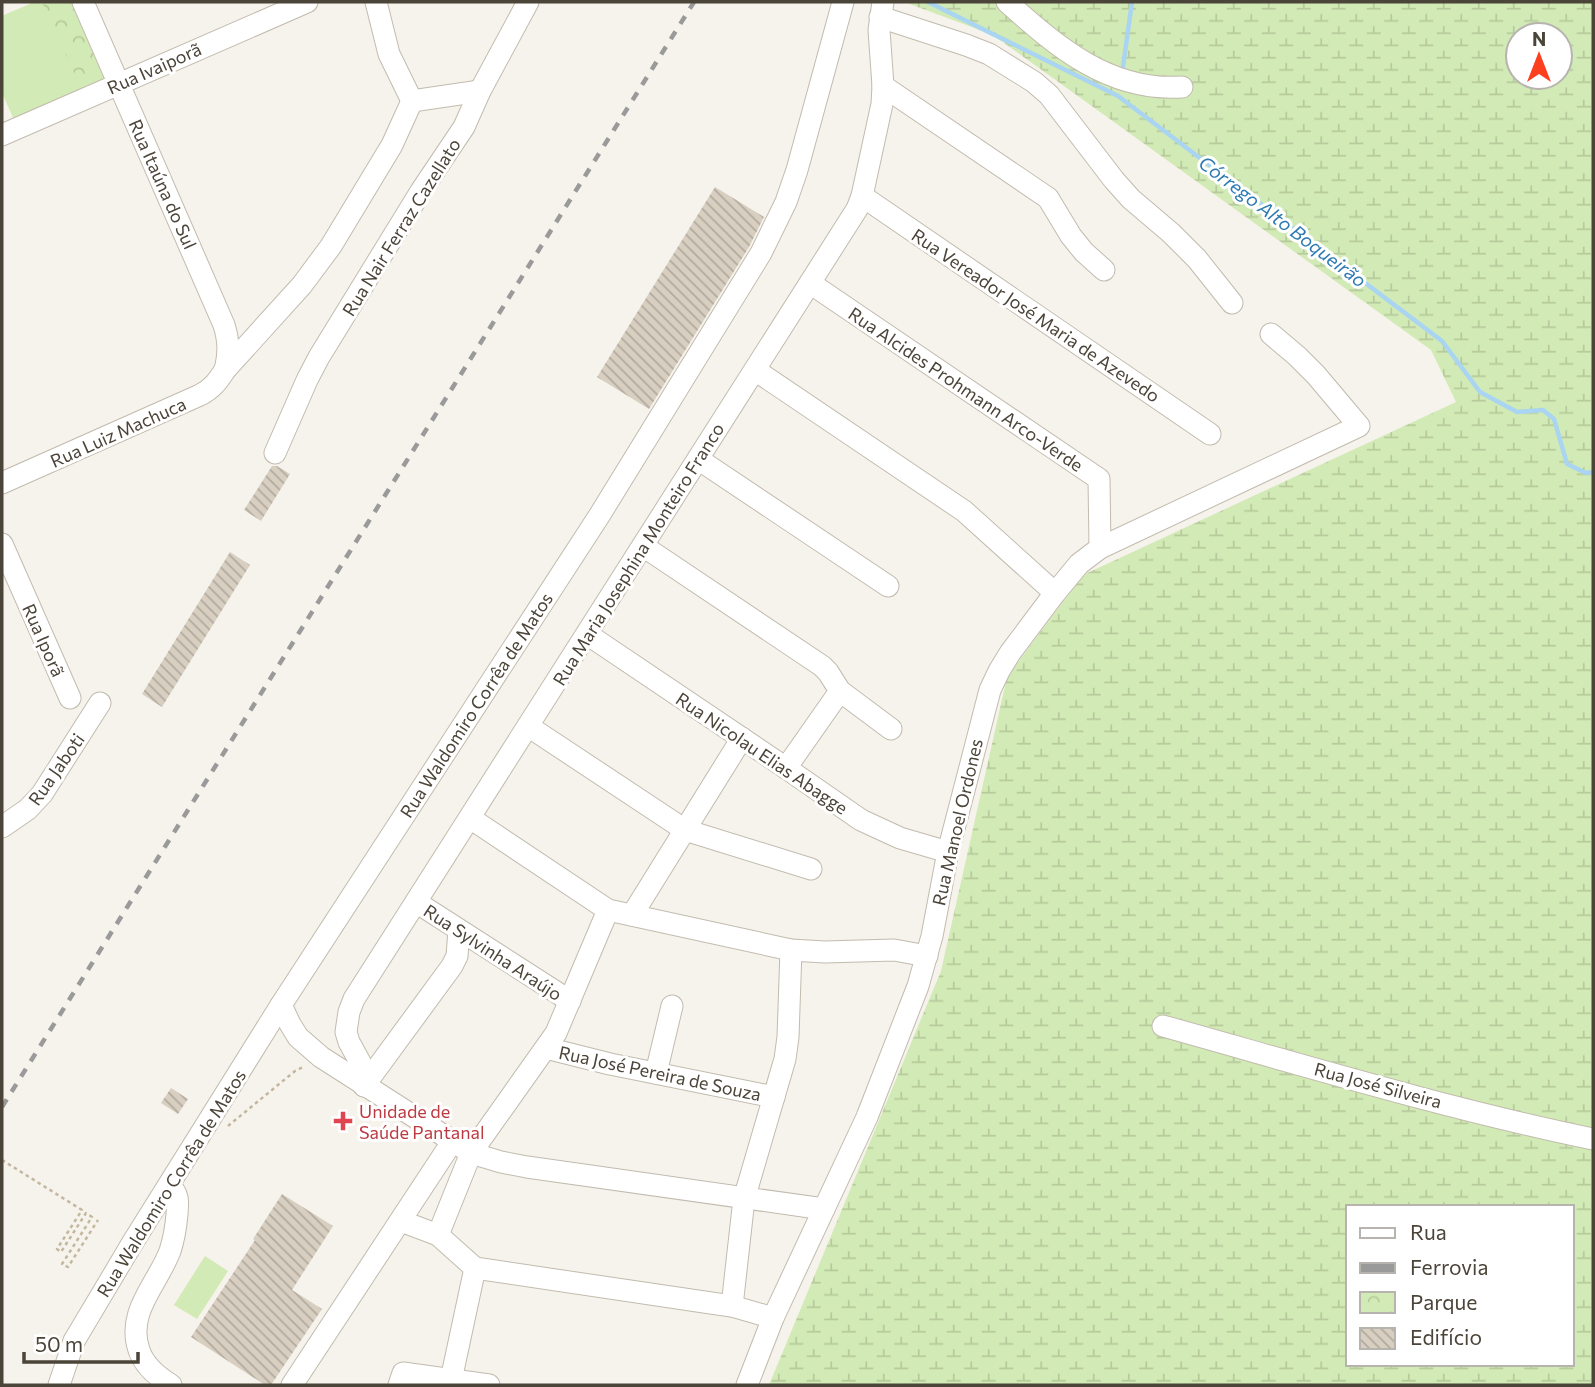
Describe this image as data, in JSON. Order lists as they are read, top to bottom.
{
  "streets": {
    "street": [
      "Rua Ivaiporã",
      "Rua Itaúna do Sul",
      "Rua Nair Ferraz Cazellato",
      "Rua Vereador José Maria de Azevedo",
      "Rua Alcides Prohmann Arco-Verde",
      "Rua Luiz Machuca",
      "Rua Maria Josephina Monteiro Franco",
      "Rua Iporã",
      "Rua Waldomiro Corrêa de Matos",
      "Rua Nicolau Elias Abagge",
      "Rua Jaboti",
      "Rua Manoel Ordones",
      "Rua Sylvinha Araújo",
      "Rua José Pereira de Souza",
      "Rua José Silveira"
    ]
  },
  "crossings": [
    ["Rua Ivaiporã", "Rua Itaúna do Sul"],
    ["Rua Itaúna do Sul", "Rua Luiz Machuca"],
    ["Rua Vereador José Maria de Azevedo", "Rua Maria Josephina Monteiro Franco"],
    ["Rua Alcides Prohmann Arco-Verde", "Rua Maria Josephina Monteiro Franco"],
    ["Rua Alcides Prohmann Arco-Verde", "Rua Manoel Ordones"],
    ["Rua Maria Josephina Monteiro Franco", "Rua Nicolau Elias Abagge"],
    ["Rua Maria Josephina Monteiro Franco", "Rua Sylvinha Araújo"],
    ["Rua Nicolau Elias Abagge", "Rua Manoel Ordones"]
  ],
  "water": ["Córrego Alto Boqueirão"],
  "places": {
    "health": ["Unidade de Saúde Pantanal"]
  },
  "legend": [
    "Rua",
    "Ferrovia",
    "Parque",
    "Edifício"
  ],
  "scale_bar": "50 m",
  "north": "top"
}
